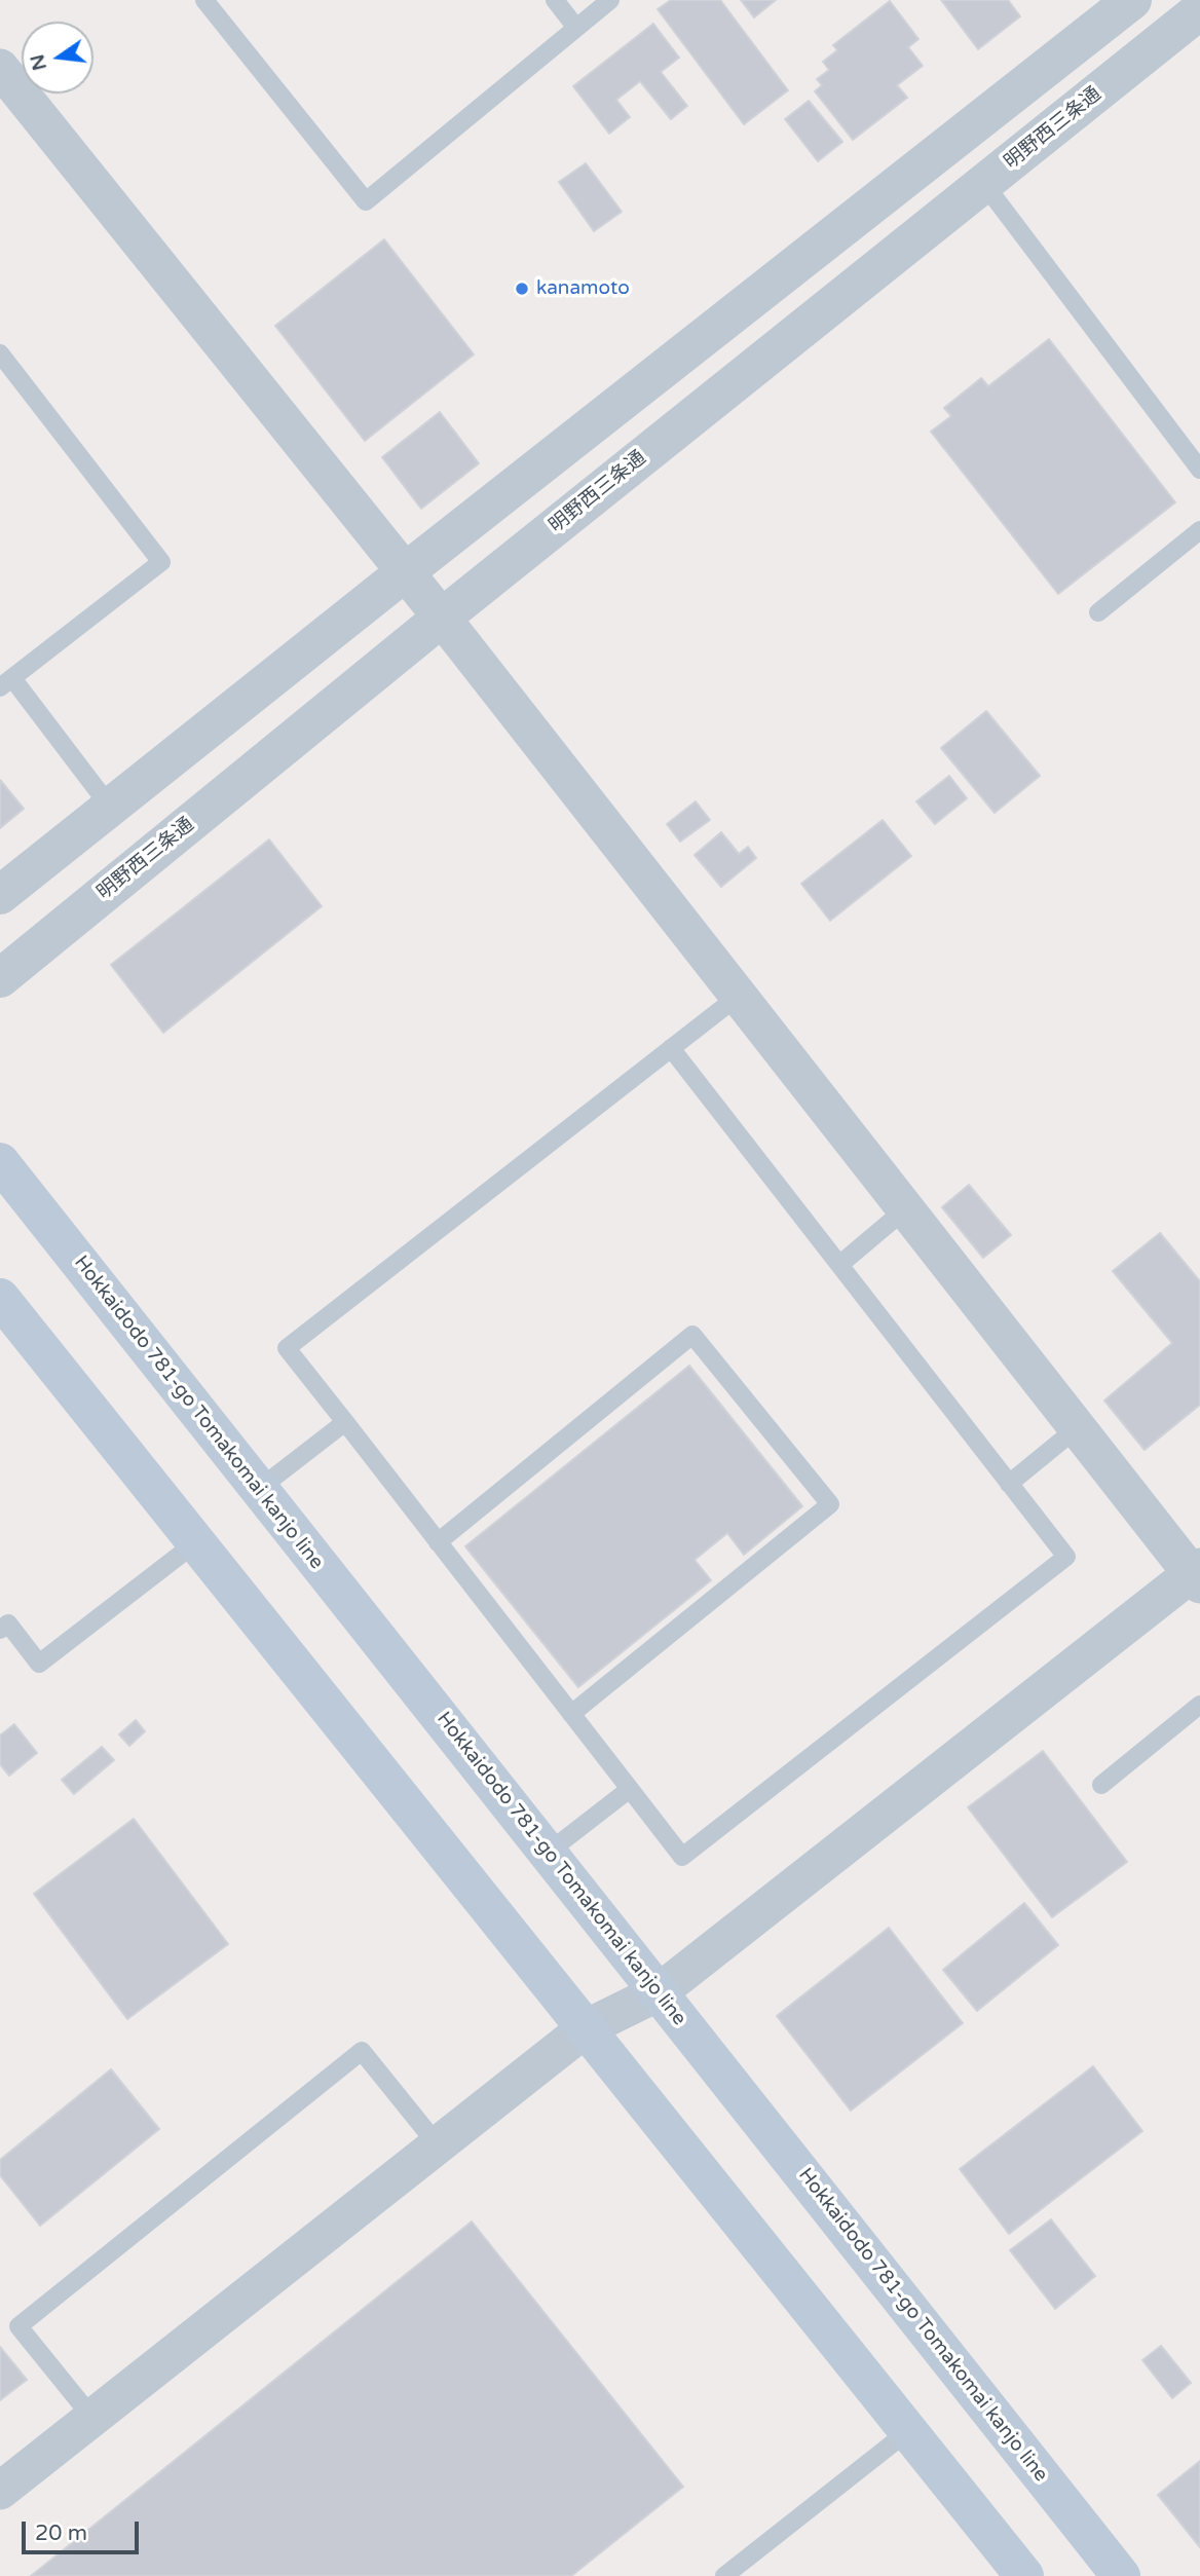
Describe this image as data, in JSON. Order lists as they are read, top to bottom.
{
  "streets": {
    "main road": ["Hokkaidodo 781-go Tomakomai kanjo line"],
    "street": ["明野西三条通"]
  },
  "places": ["kanamoto"],
  "scale_bar": "20 m",
  "north": "left"
}
